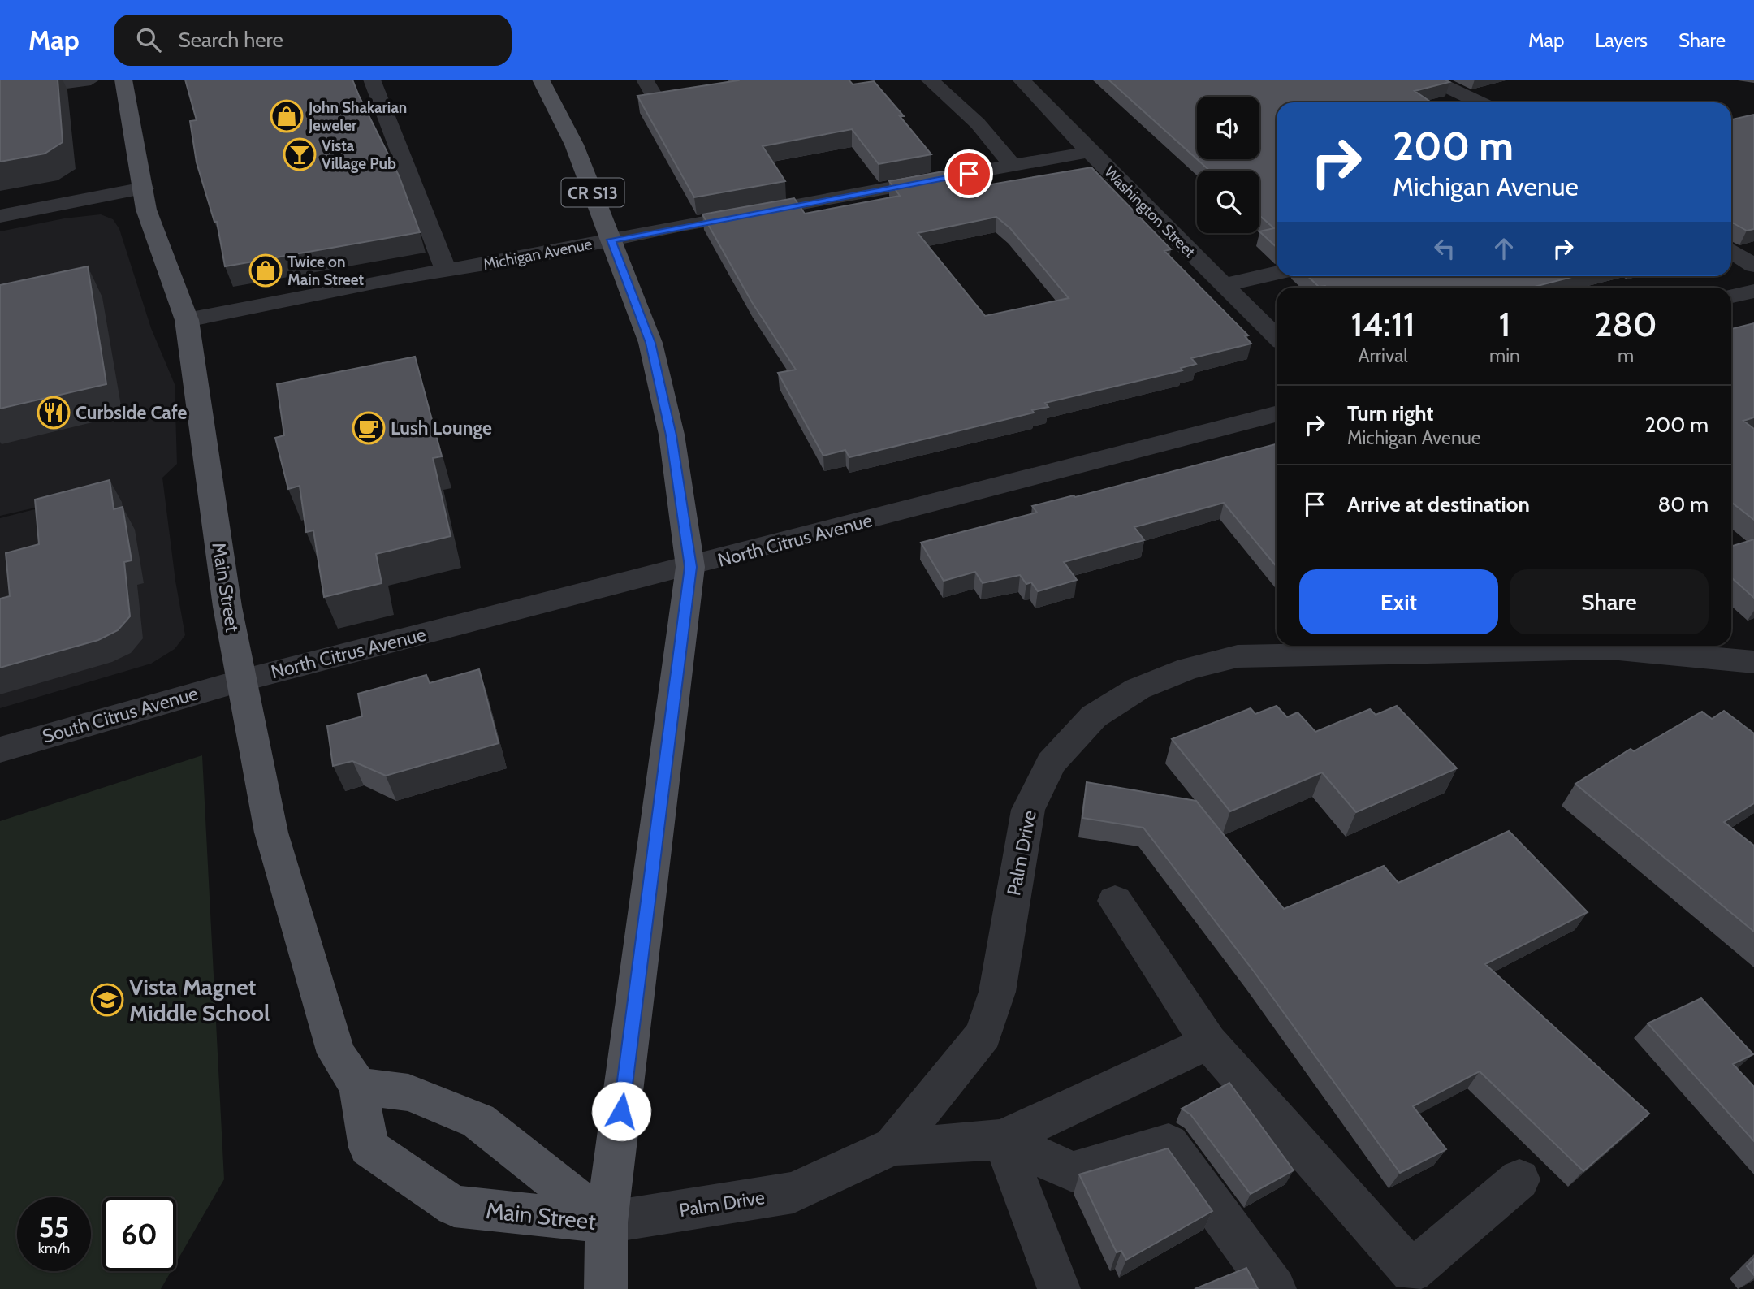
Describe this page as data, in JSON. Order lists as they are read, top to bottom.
{
  "streets": {
    "main road": ["CR S13", "Main Street"],
    "street": [
      "Washington Street",
      "Michigan Avenue",
      "North Citrus Avenue",
      "South Citrus Avenue",
      "Palm Drive"
    ]
  },
  "crossings": [
    ["CR S13", "Michigan Avenue"],
    ["CR S13", "North Citrus Avenue"],
    ["CR S13", "Main Street"],
    ["CR S13", "Palm Drive"],
    ["Washington Street", "Michigan Avenue"],
    ["Michigan Avenue", "Main Street"],
    ["North Citrus Avenue", "Main Street"],
    ["North Citrus Avenue", "South Citrus Avenue"],
    ["Main Street", "South Citrus Avenue"],
    ["Main Street", "Palm Drive"]
  ],
  "places": {
    "shop": ["John Shakarian Jeweler", "Twice on Main Street"],
    "bar": ["Vista Village Pub"],
    "restaurant": ["Curbside Cafe"],
    "cafe": ["Lush Lounge"],
    "school or university": ["Vista Magnet Middle School"]
  },
  "page": {
    "header": "Map",
    "search": "Search here",
    "nav": ["Map", "Layers", "Share"],
    "turn": ["200 m", "Michigan Avenue"],
    "eta": [
      "14:11",
      "Arrival",
      "1",
      "min",
      "280",
      "m"
    ],
    "list": [
      {
        "name": "Turn right",
        "note": "Michigan Avenue",
        "value": "200 m"
      },
      {
        "name": "Arrive at destination",
        "value": "80 m"
      }
    ],
    "buttons": ["Exit", "Share"],
    "speed": "55 km/h",
    "limit": "60"
  }
}
